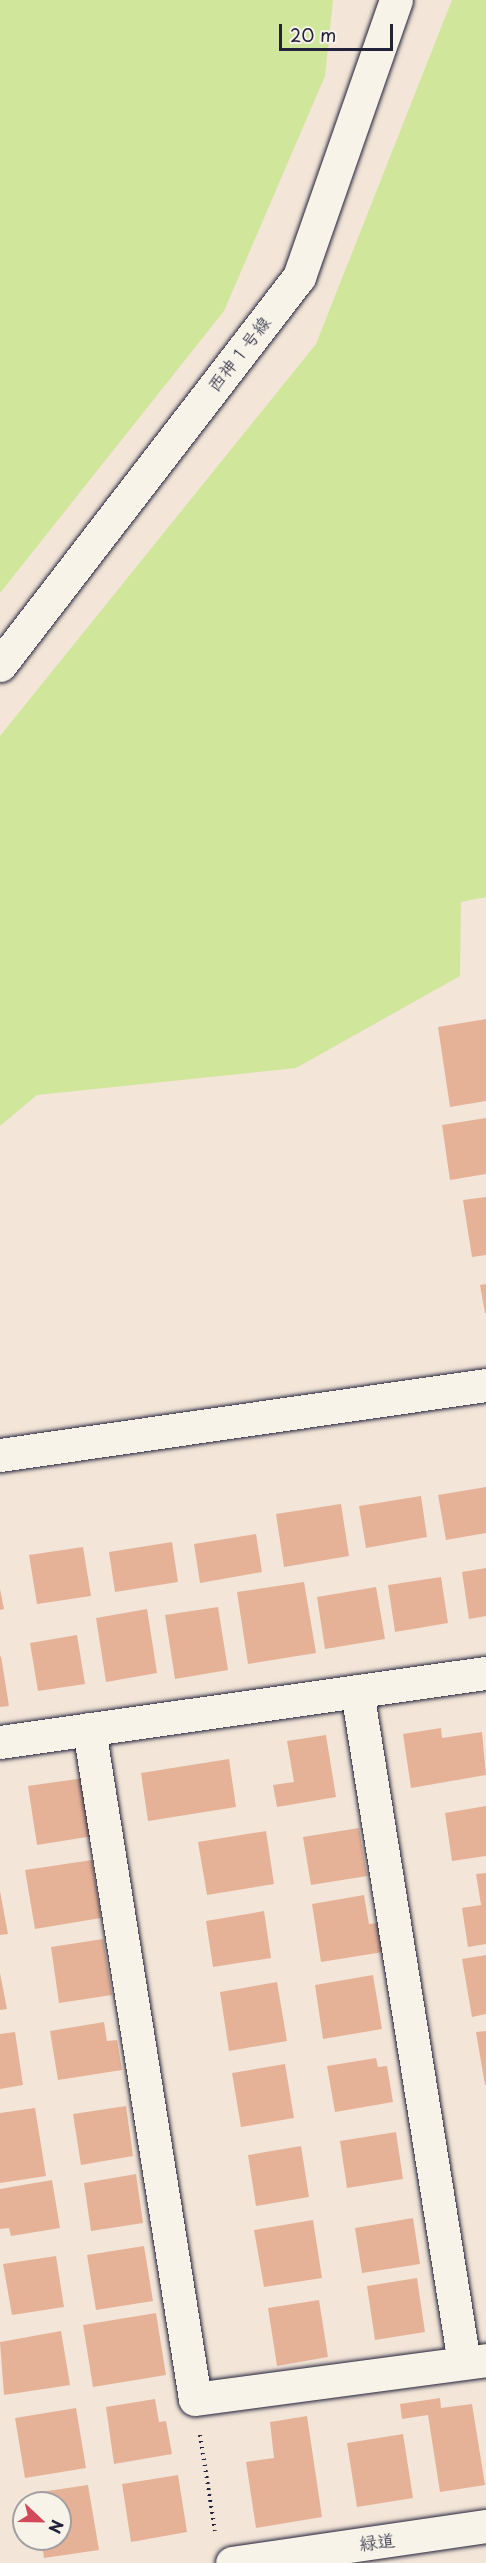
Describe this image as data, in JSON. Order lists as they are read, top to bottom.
{
  "streets": {
    "street": ["西神１号線", "緑道"]
  },
  "scale_bar": "20 m",
  "north": "right"
}
